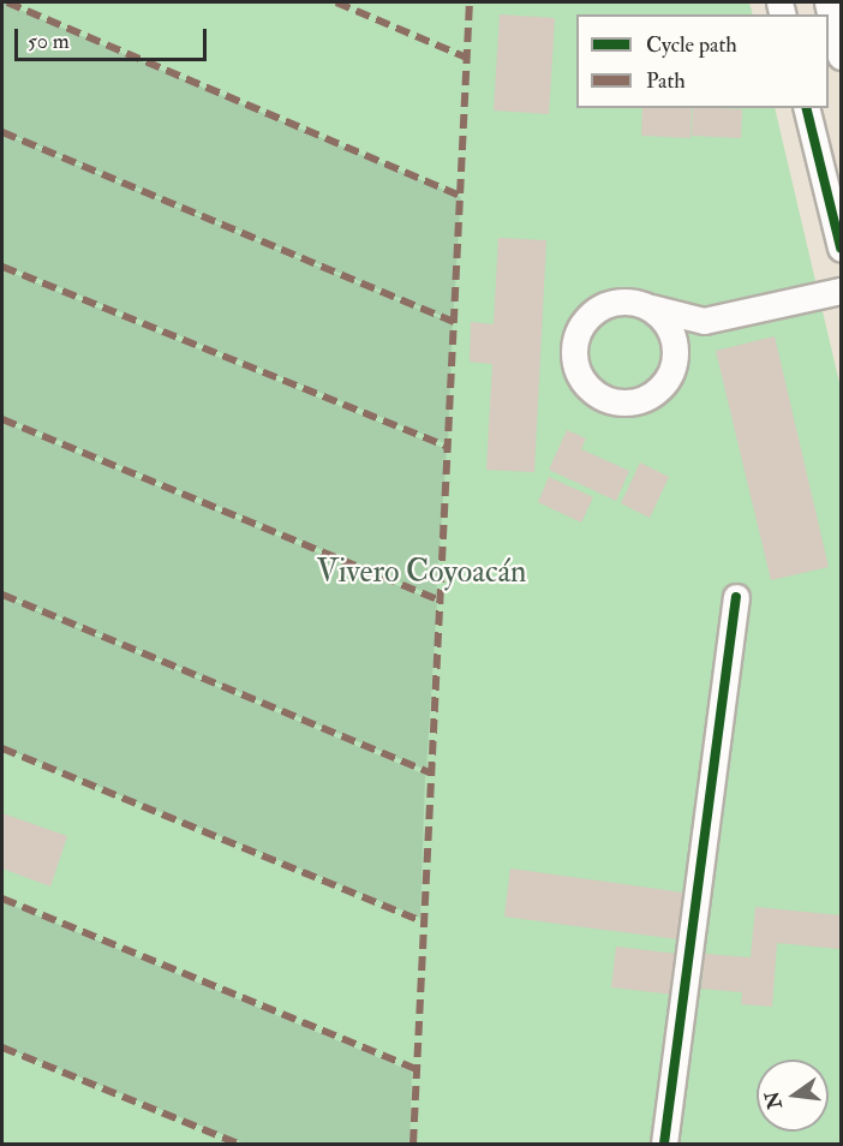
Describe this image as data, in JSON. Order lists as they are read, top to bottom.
{
  "parks": ["Vivero Coyoacán"],
  "legend": ["Cycle path", "Path"],
  "scale_bar": "50 m",
  "north": "left"
}
